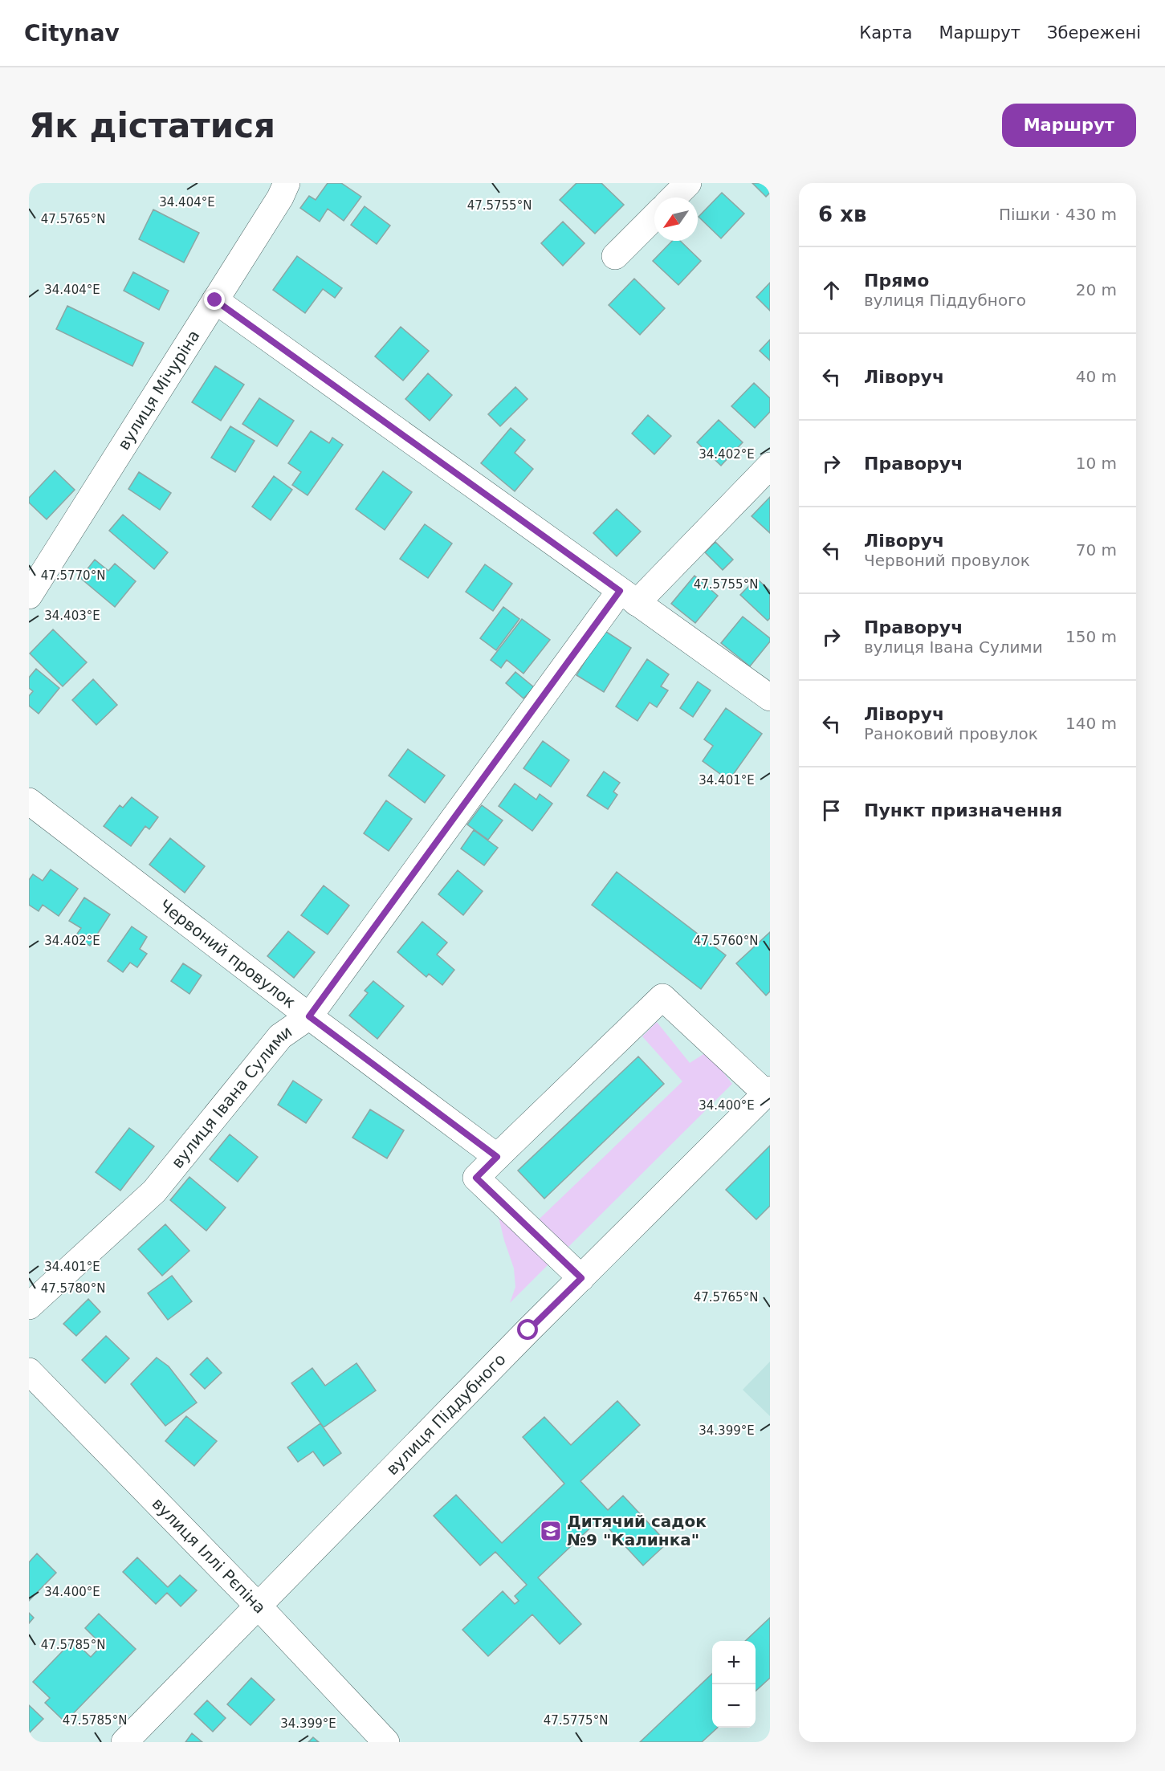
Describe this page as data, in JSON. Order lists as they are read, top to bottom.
{
  "streets": {
    "street": [
      "вулиця Мічуріна",
      "Червоний провулок",
      "вулиця Івана Сулими",
      "вулиця Піддубного",
      "вулиця Іллі Рєпіна"
    ]
  },
  "crossings": [
    ["Червоний провулок", "вулиця Івана Сулими"],
    ["вулиця Піддубного", "вулиця Іллі Рєпіна"]
  ],
  "places": {
    "school or university": ["Дитячий садок №9 \"Калинка\""]
  },
  "north": "bottom left",
  "page": {
    "header": "Citynav",
    "nav": ["Карта", "Маршрут", "Збережені"],
    "buttons": "Маршрут",
    "title": "Як дістатися",
    "heading": ["6 хв", "Пішки · 430 m"],
    "list": [
      ["Прямо", "вулиця Піддубного", "20 m"],
      ["Ліворуч", "40 m"],
      ["Праворуч", "10 m"],
      ["Ліворуч", "Червоний провулок", "70 m"],
      ["Праворуч", "вулиця Івана Сулими", "150 m"],
      ["Ліворуч", "Раноковий провулок", "140 m"],
      "Пункт призначення"
    ],
    "map_buttons": ["+", "−"]
  },
  "coordinates": [
    "34.404°E",
    "47.5755°N",
    "47.5765°N",
    "34.402°E",
    "47.5770°N",
    "34.403°E",
    "34.401°E",
    "47.5760°N",
    "34.400°E",
    "47.5780°N",
    "34.399°E",
    "47.5785°N",
    "47.5775°N"
  ]
}
